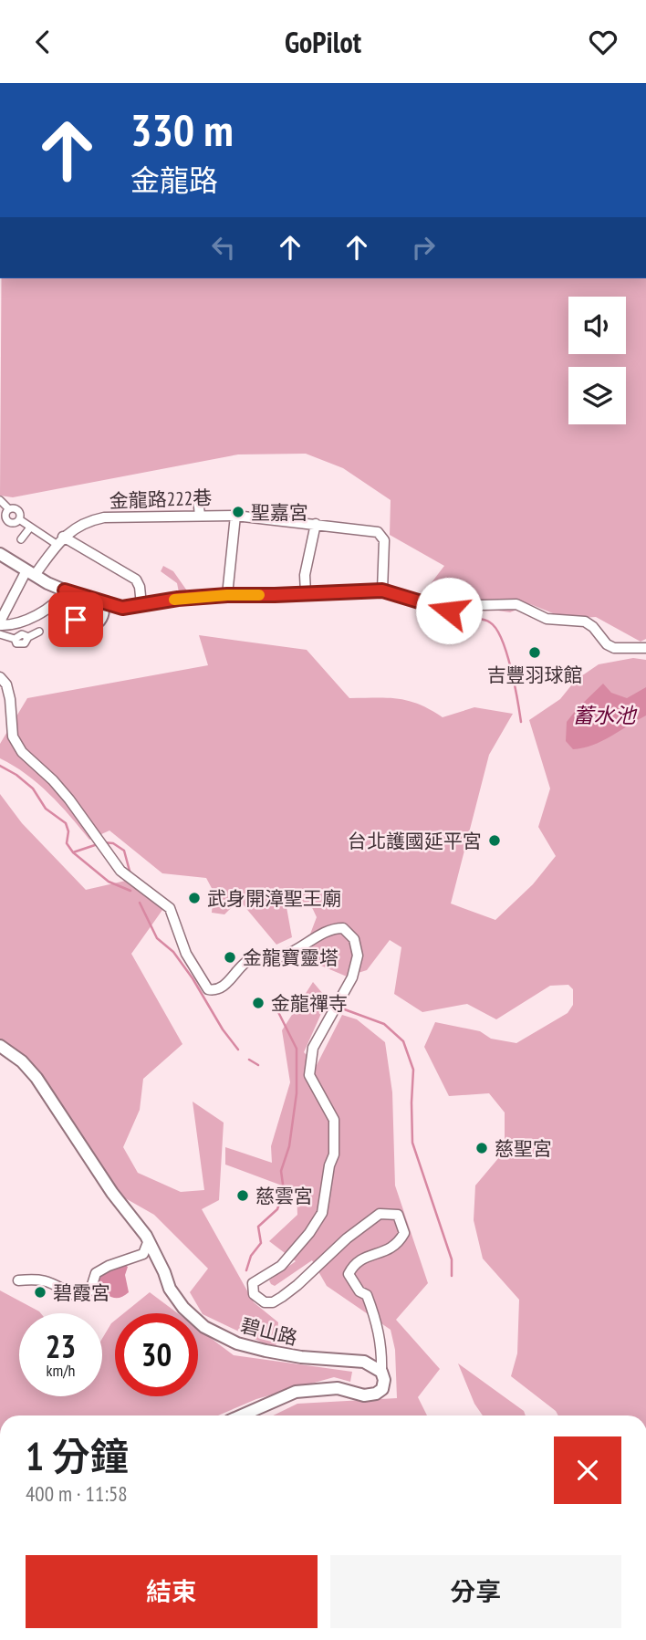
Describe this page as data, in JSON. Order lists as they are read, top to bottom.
{
  "streets": {
    "street": ["金龍路222巷", "碧山路"]
  },
  "water": ["蓄水池"],
  "places": [
    "聖嘉宮",
    "吉豐羽球館",
    "台北護國延平宮",
    "武身開漳聖王廟",
    "金龍寶靈塔",
    "金龍禪寺",
    "慈聖宮",
    "慈雲宮",
    "碧霞宮"
  ],
  "page": {
    "header": "GoPilot",
    "turn": ["330 m", "金龍路"],
    "speed": "23 km/h",
    "limit": "30",
    "heading": ["1 分鐘", "400 m · 11:58"],
    "buttons": ["結束", "分享"]
  }
}
